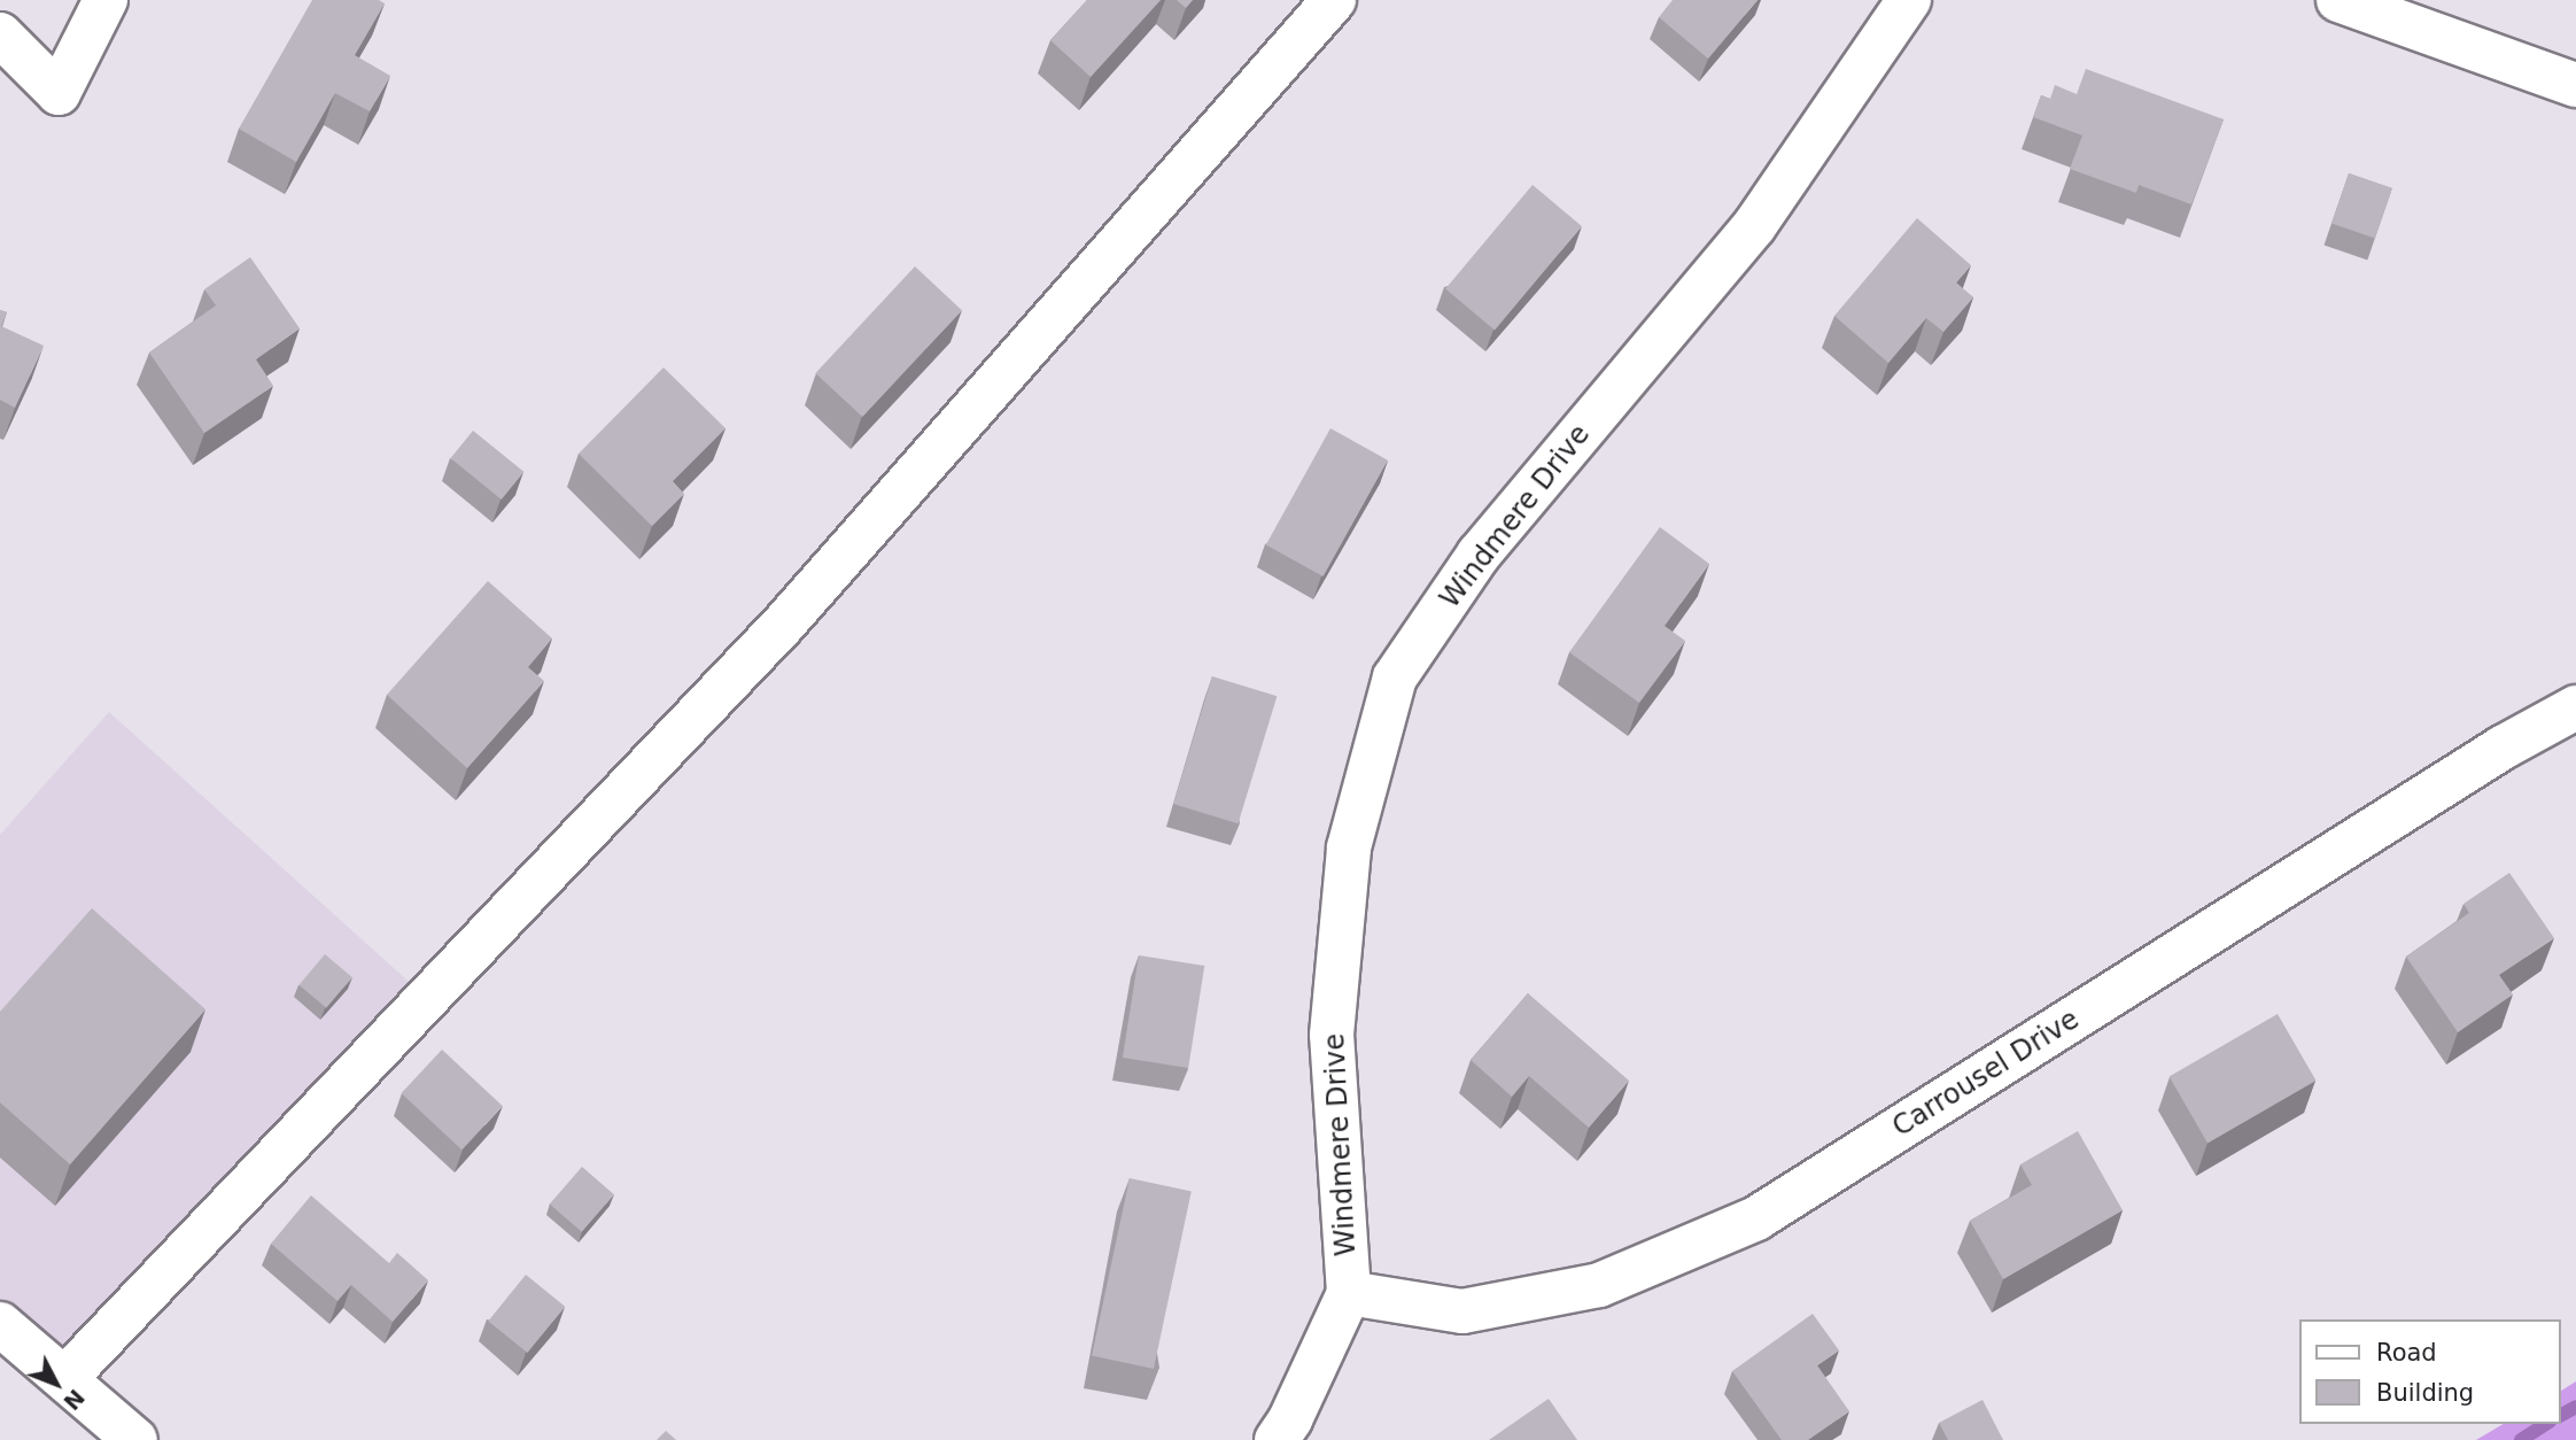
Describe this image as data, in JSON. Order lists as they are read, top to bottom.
{
  "streets": {
    "street": ["Windmere Drive", "Carrousel Drive"]
  },
  "crossings": [
    ["Windmere Drive", "Carrousel Drive"]
  ],
  "legend": ["Road", "Building"],
  "north": "bottom right"
}
